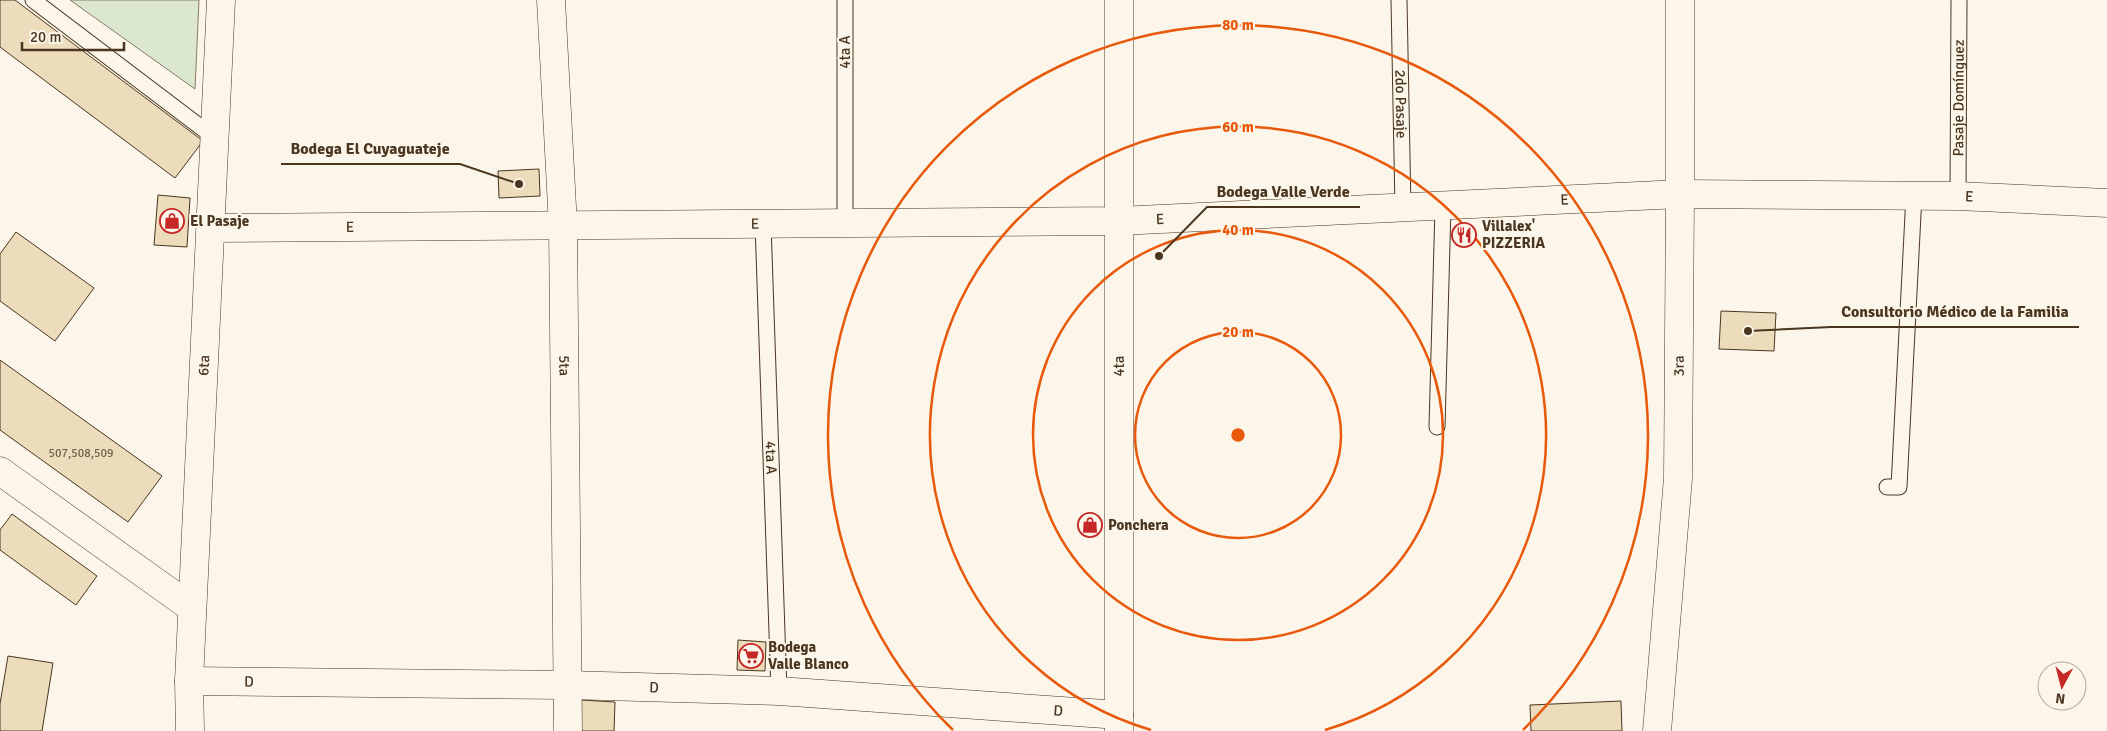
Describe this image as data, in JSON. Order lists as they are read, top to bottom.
{
  "streets": {
    "street": [
      "E",
      "5ta",
      "6ta",
      "4ta",
      "3ra",
      "D"
    ],
    "lane": ["4ta A", "Pasaje Domínguez", "2do Pasaje"]
  },
  "crossings": [
    ["4ta A", "E"],
    ["4ta A", "D"],
    ["Pasaje Domínguez", "E"],
    ["2do Pasaje", "E"],
    ["E", "5ta"],
    ["E", "6ta"],
    ["E", "4ta"],
    ["E", "3ra"],
    ["5ta", "D"],
    ["6ta", "D"],
    ["4ta", "D"]
  ],
  "places": {
    "other": ["Bodega El Cuyaguateje", "Bodega Valle Verde", "Consultorio Médico de la Familia"],
    "shop": ["El Pasaje", "Ponchera"],
    "restaurant": ["Villalex' PIZZERIA"],
    "supermarket": ["Bodega Valle Blanco"]
  },
  "house_numbers": ["507,508,509"],
  "scale_bar": "20 m",
  "north": "bottom",
  "rings": [
    "80 m",
    "60 m",
    "40 m",
    "20 m"
  ]
}
